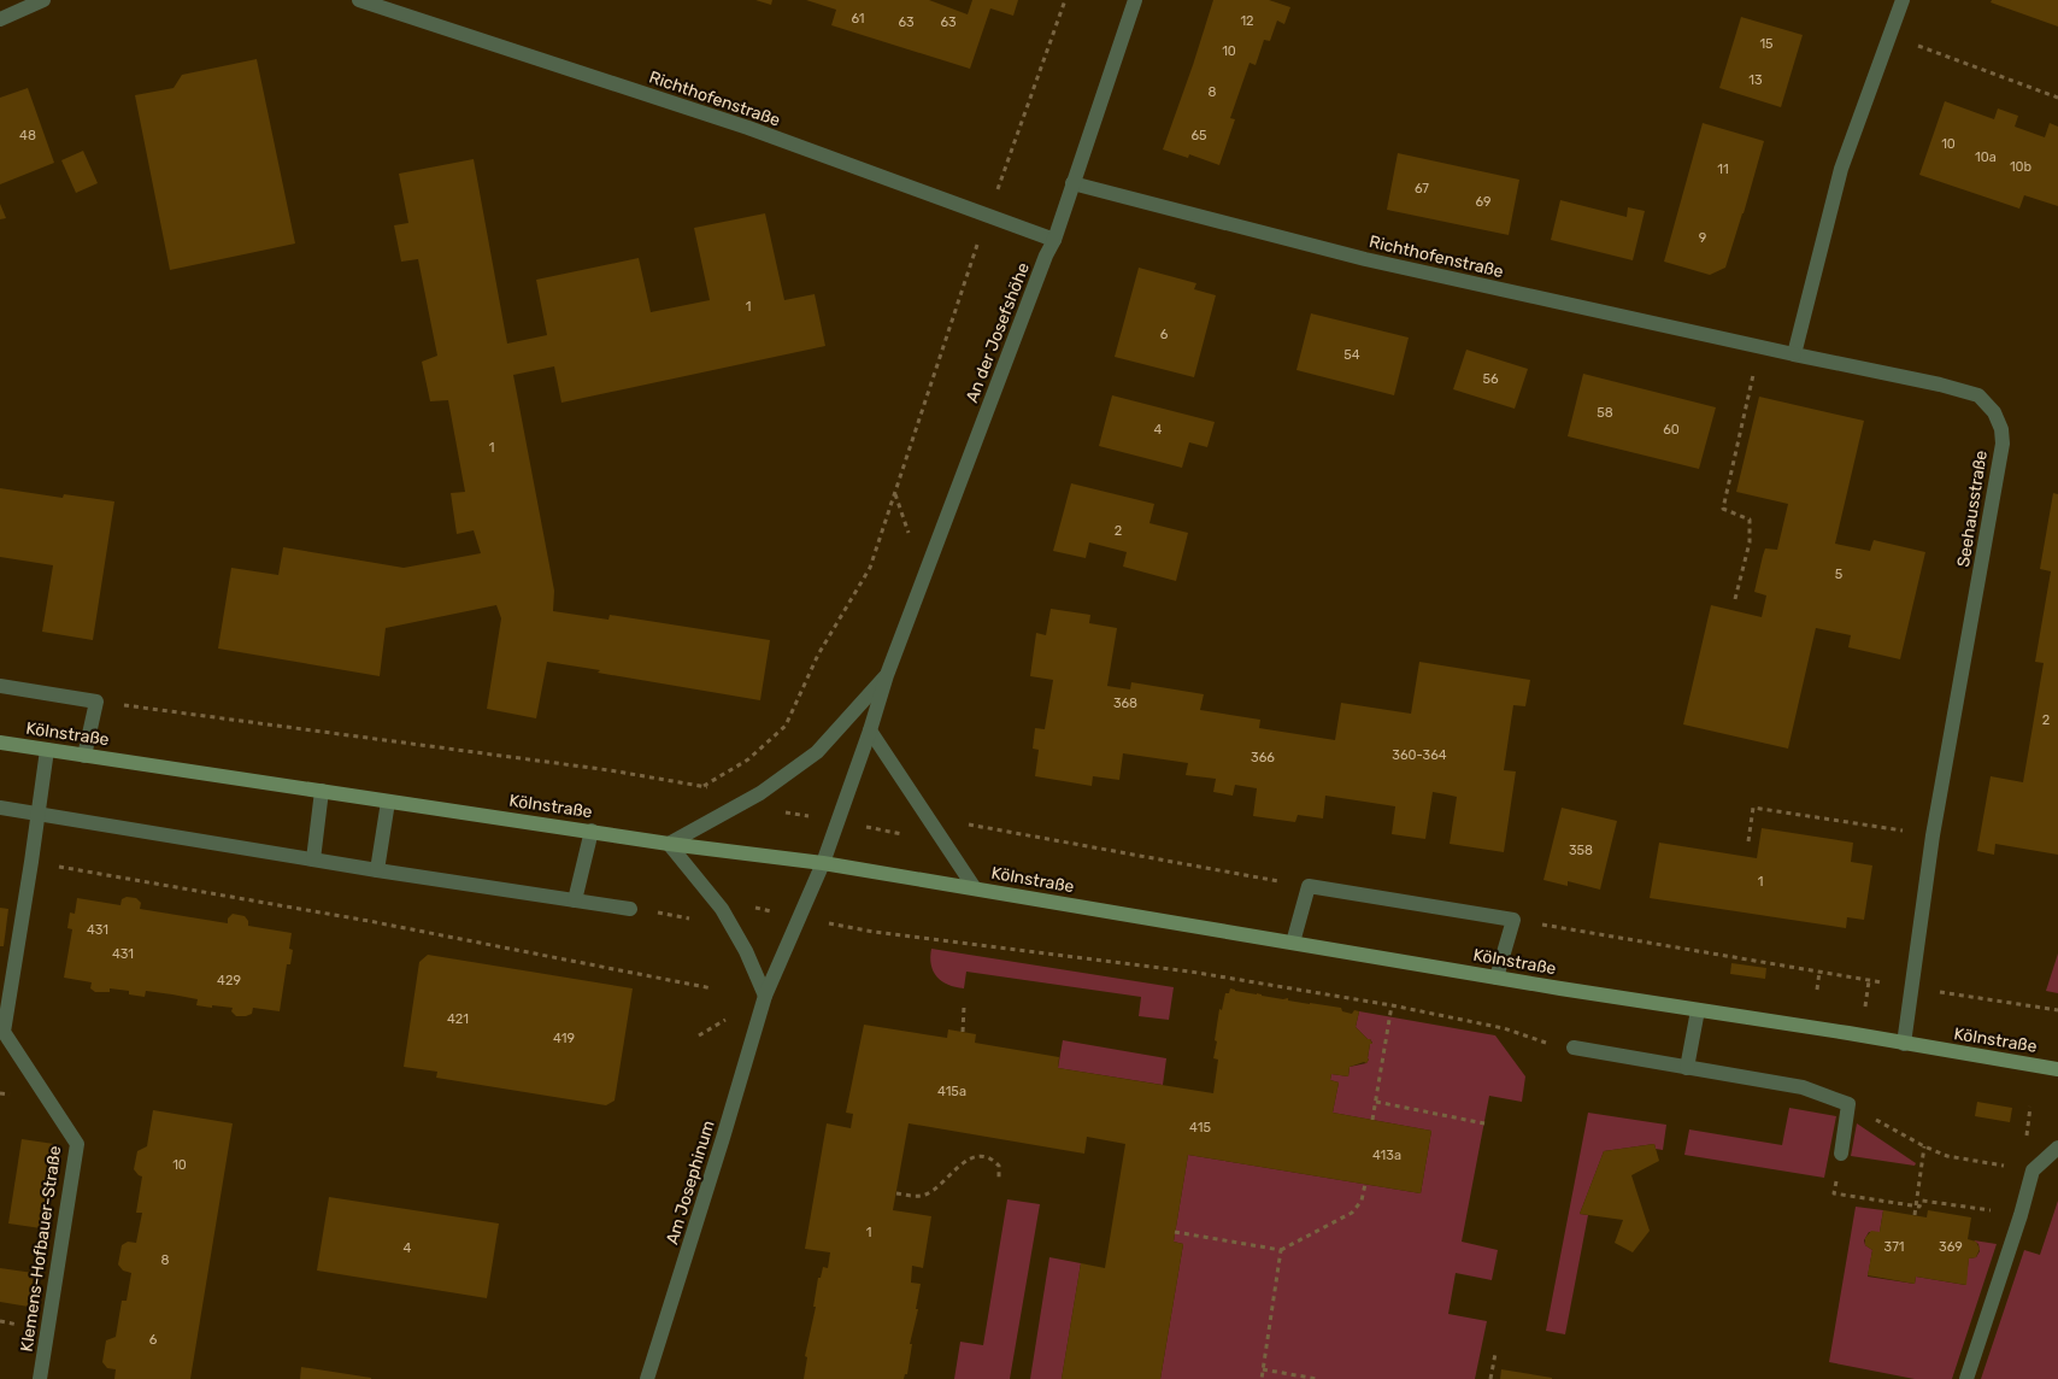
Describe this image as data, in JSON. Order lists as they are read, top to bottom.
{
  "streets": {
    "main road": ["Kölnstraße"],
    "street": [
      "Richthofenstraße",
      "An der Josefshöhe",
      "Seehausstraße",
      "Am Josephinum",
      "Klemens-Hofbauer-Straße"
    ]
  },
  "crossings": [
    ["Richthofenstraße", "An der Josefshöhe"],
    ["Richthofenstraße", "Seehausstraße"],
    ["An der Josefshöhe", "Kölnstraße"],
    ["An der Josefshöhe", "Am Josephinum"],
    ["Seehausstraße", "Kölnstraße"],
    ["Kölnstraße", "Am Josephinum"],
    ["Kölnstraße", "Klemens-Hofbauer-Straße"]
  ],
  "house_numbers": [
    "61",
    "12",
    "63",
    "63",
    "15",
    "10",
    "13",
    "8",
    "48",
    "65",
    "10",
    "10a",
    "10b",
    "11",
    "67",
    "69",
    "9",
    "1",
    "6",
    "54",
    "56",
    "58",
    "4",
    "60",
    "1",
    "2",
    "5",
    "368",
    "2",
    "360-364",
    "366",
    "358",
    "1",
    "431",
    "431",
    "429",
    "421",
    "419",
    "415a",
    "415",
    "413a",
    "10",
    "1",
    "371",
    "369",
    "4",
    "8",
    "6"
  ]
}
